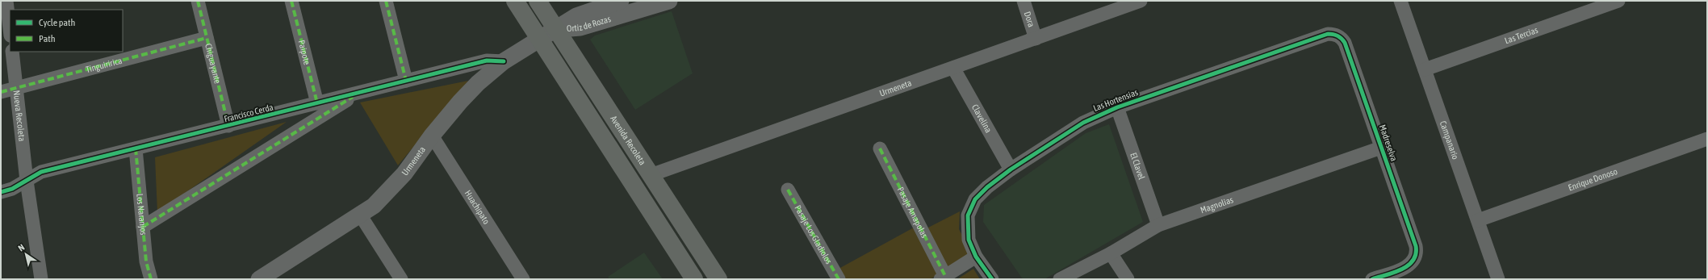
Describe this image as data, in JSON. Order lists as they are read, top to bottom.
{
  "streets": {
    "main road": ["Avenida Recoleta"],
    "street": [
      "Dora",
      "Ortiz de Rozas",
      "Las Tercias",
      "Paipote",
      "Chiguayante",
      "Tinguiririca",
      "Urmeneta",
      "Las Hortensias",
      "Francisco Cerda",
      "Nueva Recoleta",
      "Clavelina",
      "Campanario",
      "Madreselva",
      "El Clavel",
      "Enrique Donoso",
      "Magnolias",
      "Huachipato",
      "Pasaje Amapolas",
      "Los Naranjos",
      "Pasaje Los Gladiolos"
    ]
  },
  "crossings": [
    ["Dora", "Urmeneta"],
    ["Ortiz de Rozas", "Urmeneta"],
    ["Ortiz de Rozas", "Avenida Recoleta"],
    ["Las Tercias", "Campanario"],
    ["Paipote", "Francisco Cerda"],
    ["Chiguayante", "Tinguiririca"],
    ["Chiguayante", "Francisco Cerda"],
    ["Tinguiririca", "Nueva Recoleta"],
    ["Urmeneta", "Francisco Cerda"],
    ["Urmeneta", "Clavelina"],
    ["Urmeneta", "Avenida Recoleta"],
    ["Urmeneta", "Huachipato"],
    ["Las Hortensias", "Clavelina"],
    ["Las Hortensias", "Madreselva"],
    ["Las Hortensias", "El Clavel"],
    ["Francisco Cerda", "Nueva Recoleta"],
    ["Francisco Cerda", "Los Naranjos"],
    ["Campanario", "Enrique Donoso"],
    ["Madreselva", "Magnolias"],
    ["El Clavel", "Magnolias"]
  ],
  "legend": ["Cycle path", "Path"],
  "north": "top left"
}
